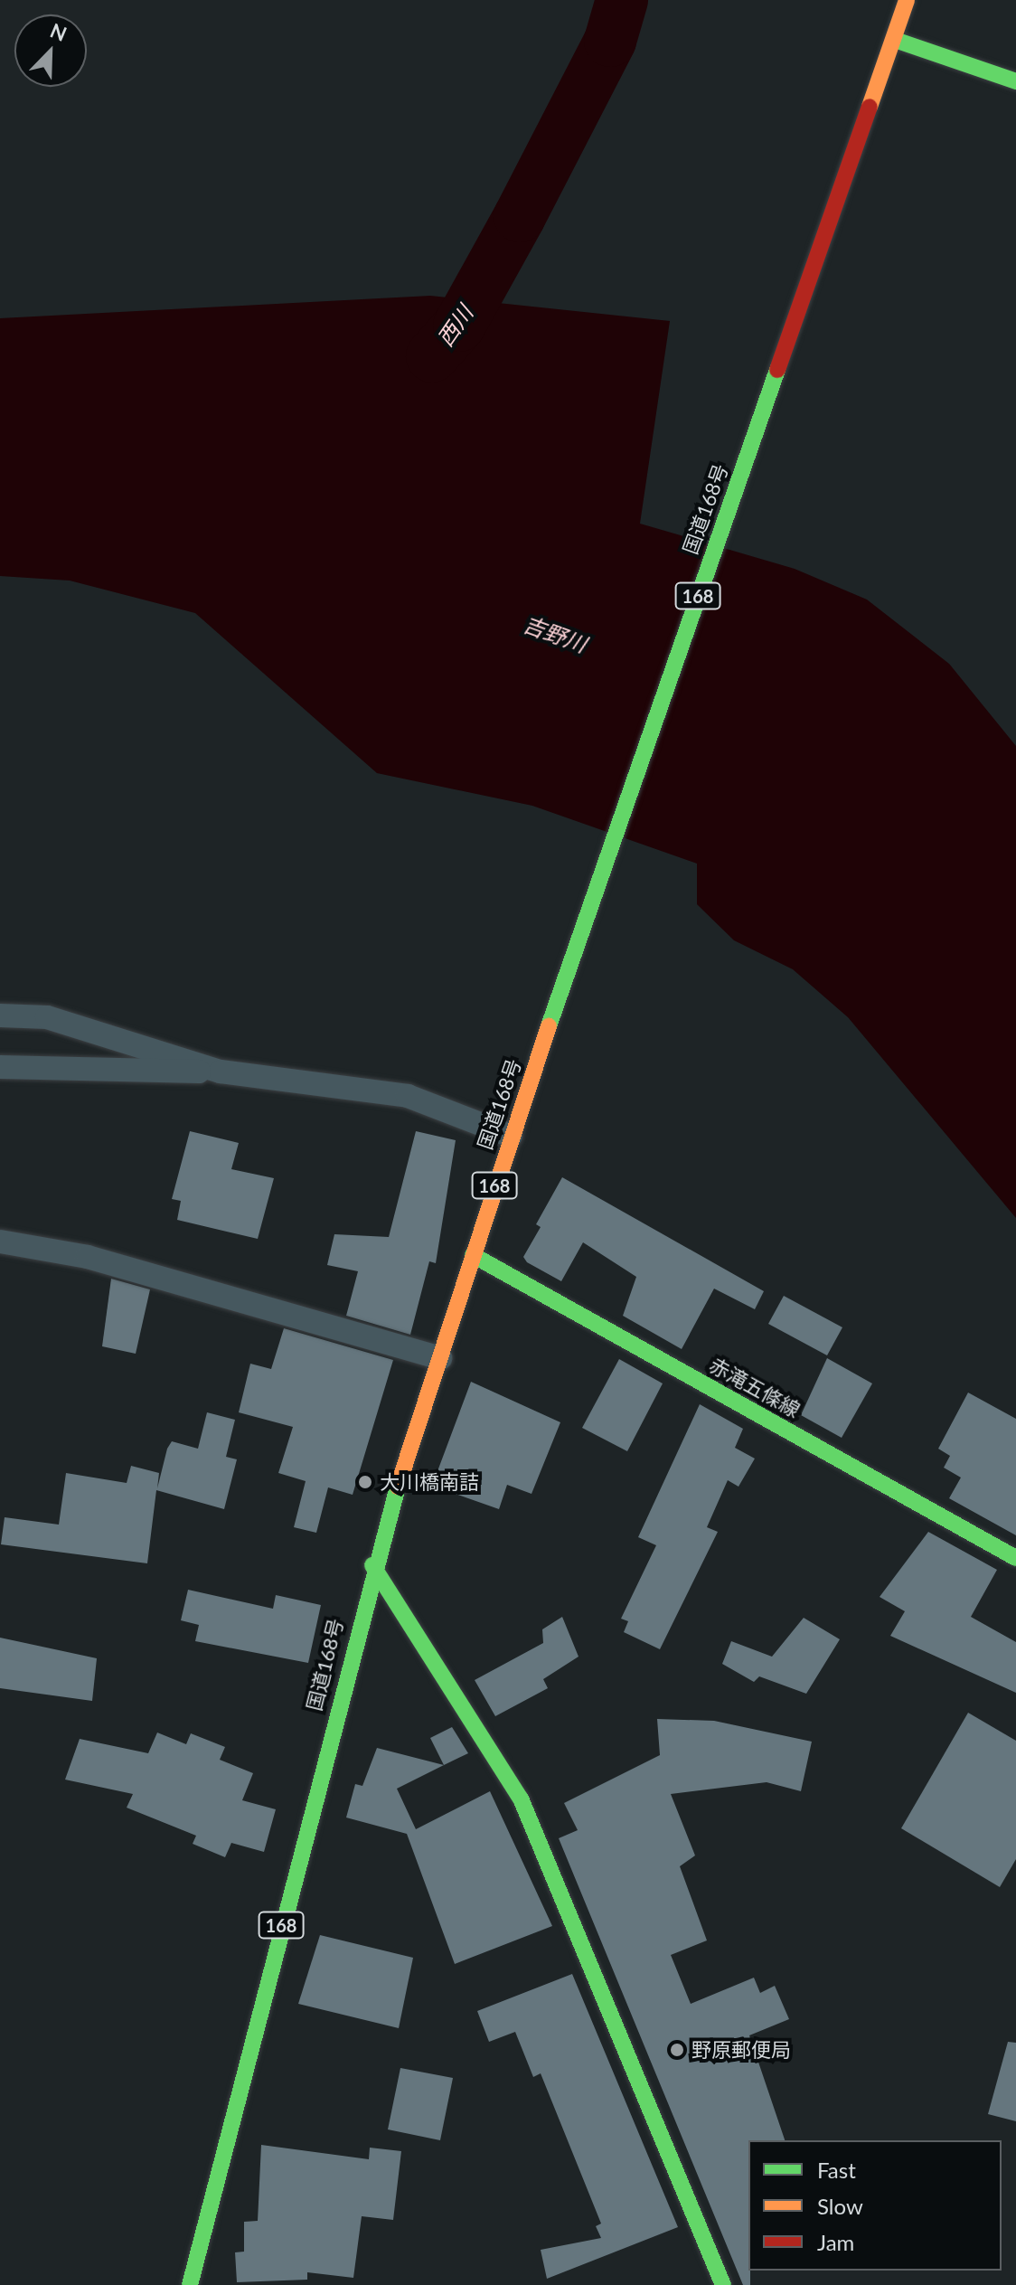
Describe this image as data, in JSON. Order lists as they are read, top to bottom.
{
  "streets": {
    "main road": ["国道168号", "168", "赤滝五條線"]
  },
  "crossings": [
    ["国道168号", "赤滝五條線"]
  ],
  "water": ["西川", "吉野川"],
  "places": ["大川橋南詰", "野原郵便局"],
  "legend": ["Fast", "Slow", "Jam"],
  "north": "top right"
}
